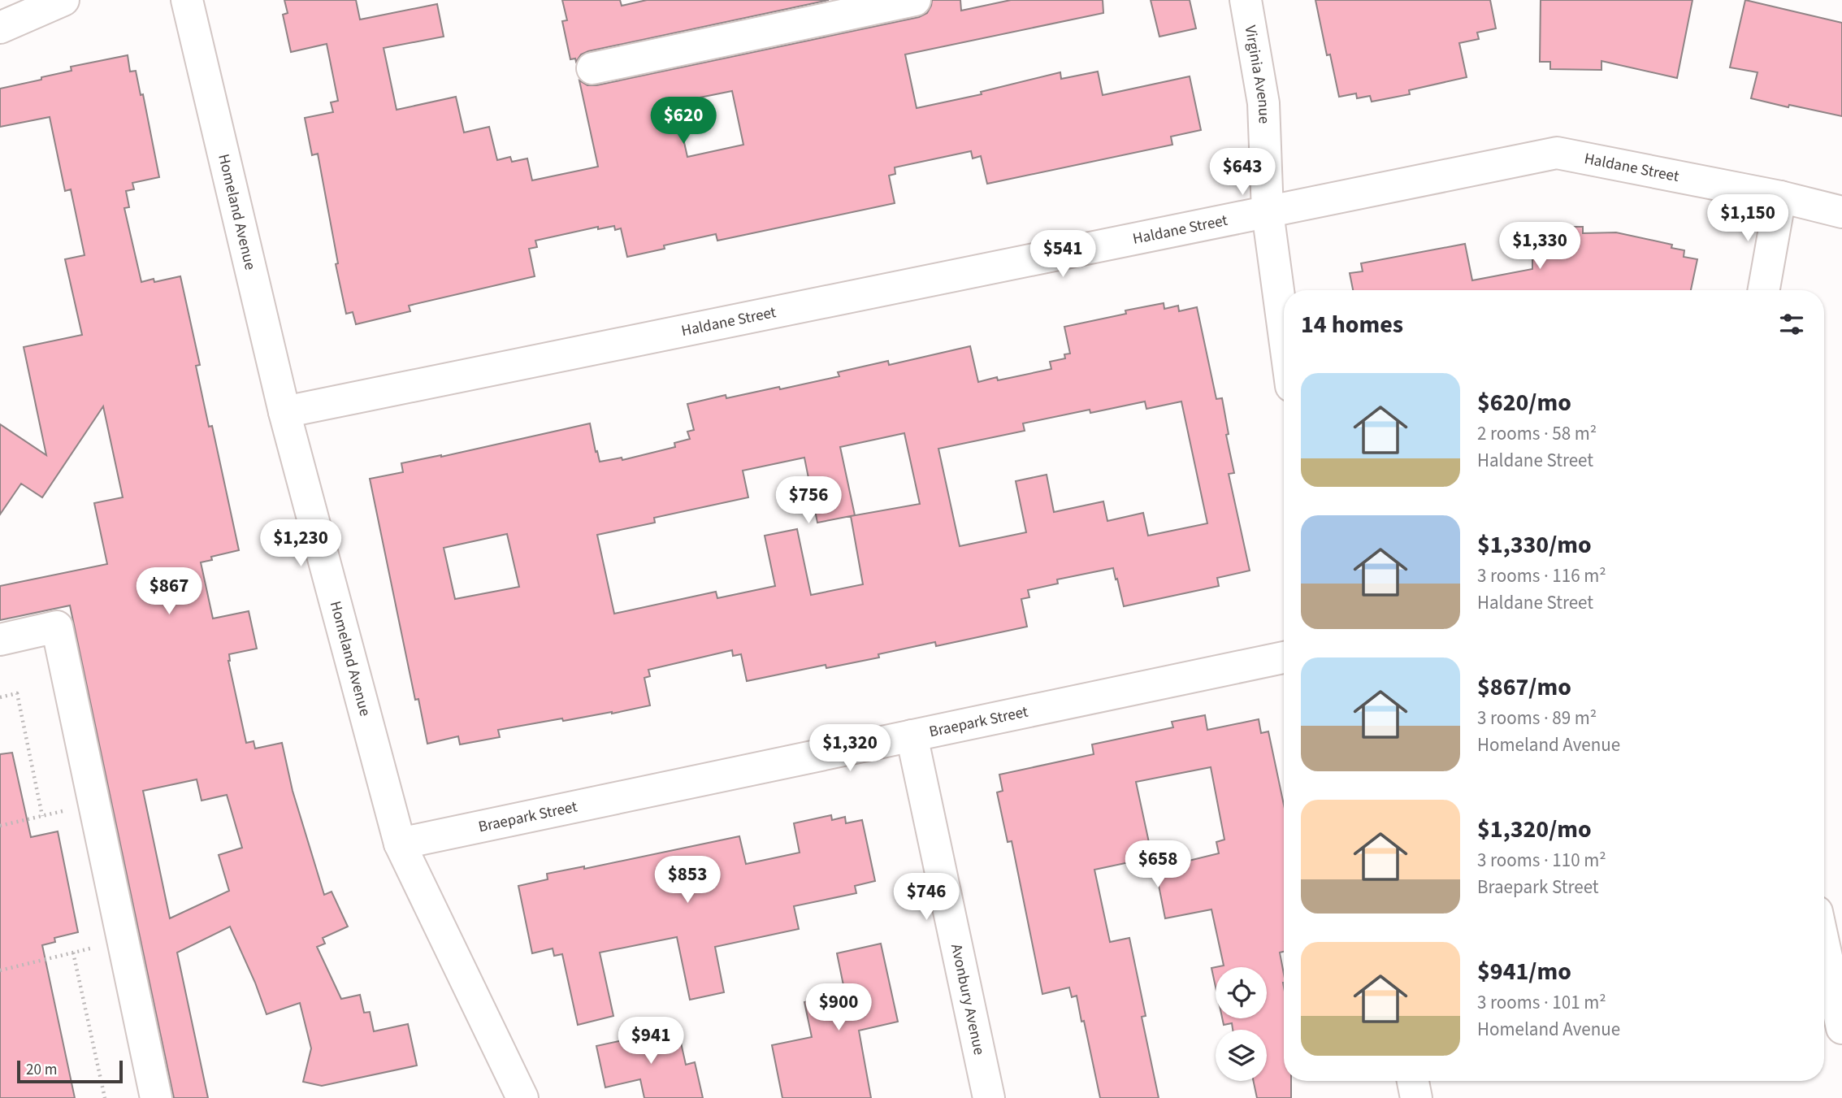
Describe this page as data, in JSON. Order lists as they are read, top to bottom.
{
  "streets": {
    "street": [
      "Virginia Avenue",
      "Haldane Street",
      "Homeland Avenue",
      "Braepark Street",
      "Avonbury Avenue"
    ]
  },
  "crossings": [
    ["Virginia Avenue", "Haldane Street"],
    ["Haldane Street", "Homeland Avenue"],
    ["Homeland Avenue", "Braepark Street"],
    ["Braepark Street", "Avonbury Avenue"]
  ],
  "scale_bar": "20 m",
  "page": {
    "price": [
      "$620",
      "$643",
      "$1,150",
      "$1,330",
      "$541",
      "$756",
      "$1,230",
      "$867",
      "$1,320",
      "$658",
      "$853",
      "$746",
      "$900",
      "$941"
    ],
    "heading": "14 homes",
    "list": [
      {
        "name": "$620/mo",
        "note": "2 rooms · 58 m² · Haldane Street"
      },
      {
        "name": "$1,330/mo",
        "note": "3 rooms · 116 m² · Haldane Street"
      },
      {
        "name": "$867/mo",
        "note": "3 rooms · 89 m² · Homeland Avenue"
      },
      {
        "name": "$1,320/mo",
        "note": "3 rooms · 110 m² · Braepark Street"
      },
      {
        "name": "$941/mo",
        "note": "3 rooms · 101 m² · Homeland Avenue"
      }
    ],
    "scale": "20 m"
  }
}
